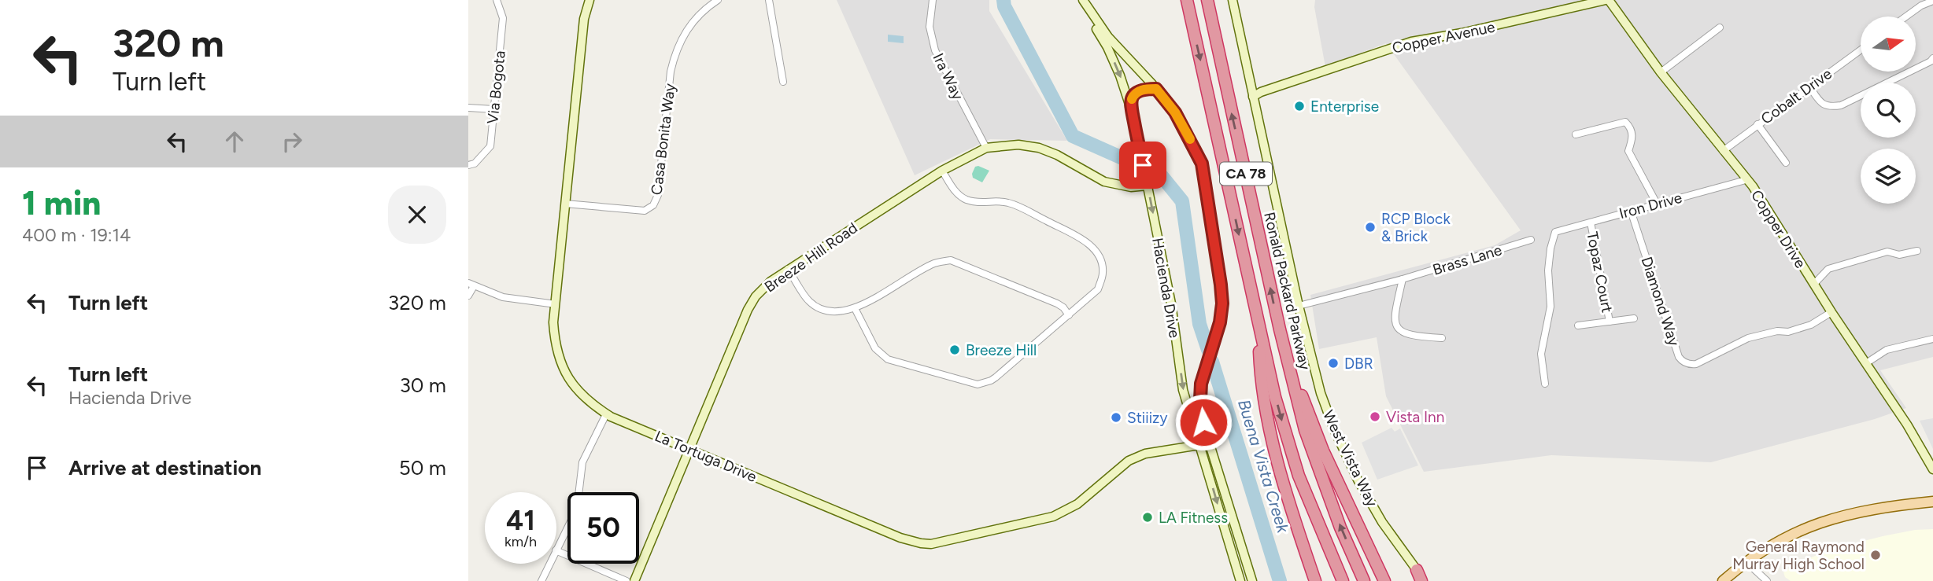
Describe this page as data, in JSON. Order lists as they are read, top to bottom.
{
  "streets": {
    "highway": ["CA 78", "Ronald Packard Parkway"],
    "street": [
      "Copper Avenue",
      "Ira Way",
      "Via Bogota",
      "Cobalt Drive",
      "Casa Bonita Way",
      "Iron Drive",
      "Copper Drive",
      "Breeze Hill Road",
      "Brass Lane",
      "Topaz Court",
      "Hacienda Drive",
      "Diamond Way",
      "La Tortuga Drive",
      "West Vista Way"
    ]
  },
  "crossings": [
    ["Copper Avenue", "Copper Drive"],
    ["Copper Avenue", "West Vista Way"],
    ["Ira Way", "Breeze Hill Road"],
    ["Cobalt Drive", "Copper Drive"],
    ["Casa Bonita Way", "La Tortuga Drive"],
    ["Iron Drive", "Copper Drive"],
    ["Iron Drive", "Topaz Court"],
    ["Iron Drive", "Diamond Way"],
    ["Copper Drive", "Diamond Way"],
    ["Breeze Hill Road", "Hacienda Drive"],
    ["Breeze Hill Road", "La Tortuga Drive"],
    ["Brass Lane", "West Vista Way"],
    ["Hacienda Drive", "La Tortuga Drive"]
  ],
  "water": ["Buena Vista Creek"],
  "places": [
    "Enterprise",
    "RCP Block & Brick",
    "Breeze Hill",
    "DBR",
    "Vista Inn",
    "Stiiizy",
    "LA Fitness",
    "General Raymond Murray High School"
  ],
  "north": "right",
  "page": {
    "turn": ["320 m", "Turn left"],
    "heading": ["1 min", "400 m · 19:14"],
    "list": [
      {
        "name": "Turn left",
        "value": "320 m"
      },
      {
        "name": "Turn left",
        "note": "Hacienda Drive",
        "value": "30 m"
      },
      {
        "name": "Arrive at destination",
        "value": "50 m"
      }
    ],
    "speed": "41 km/h",
    "limit": "50"
  }
}
